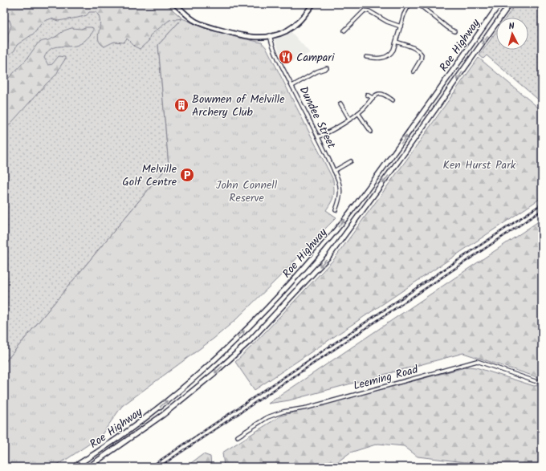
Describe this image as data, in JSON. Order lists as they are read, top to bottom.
{
  "streets": {
    "highway": ["Roe Highway"],
    "street": ["Dundee Street", "Leeming Road"]
  },
  "parks": ["Ken Hurst Park", "John Connell Reserve"],
  "places": {
    "restaurant": ["Campari"],
    "building": ["Bowmen of Melville Archery Club"],
    "parking": ["Melville Golf Centre"]
  },
  "north": "top"
}
